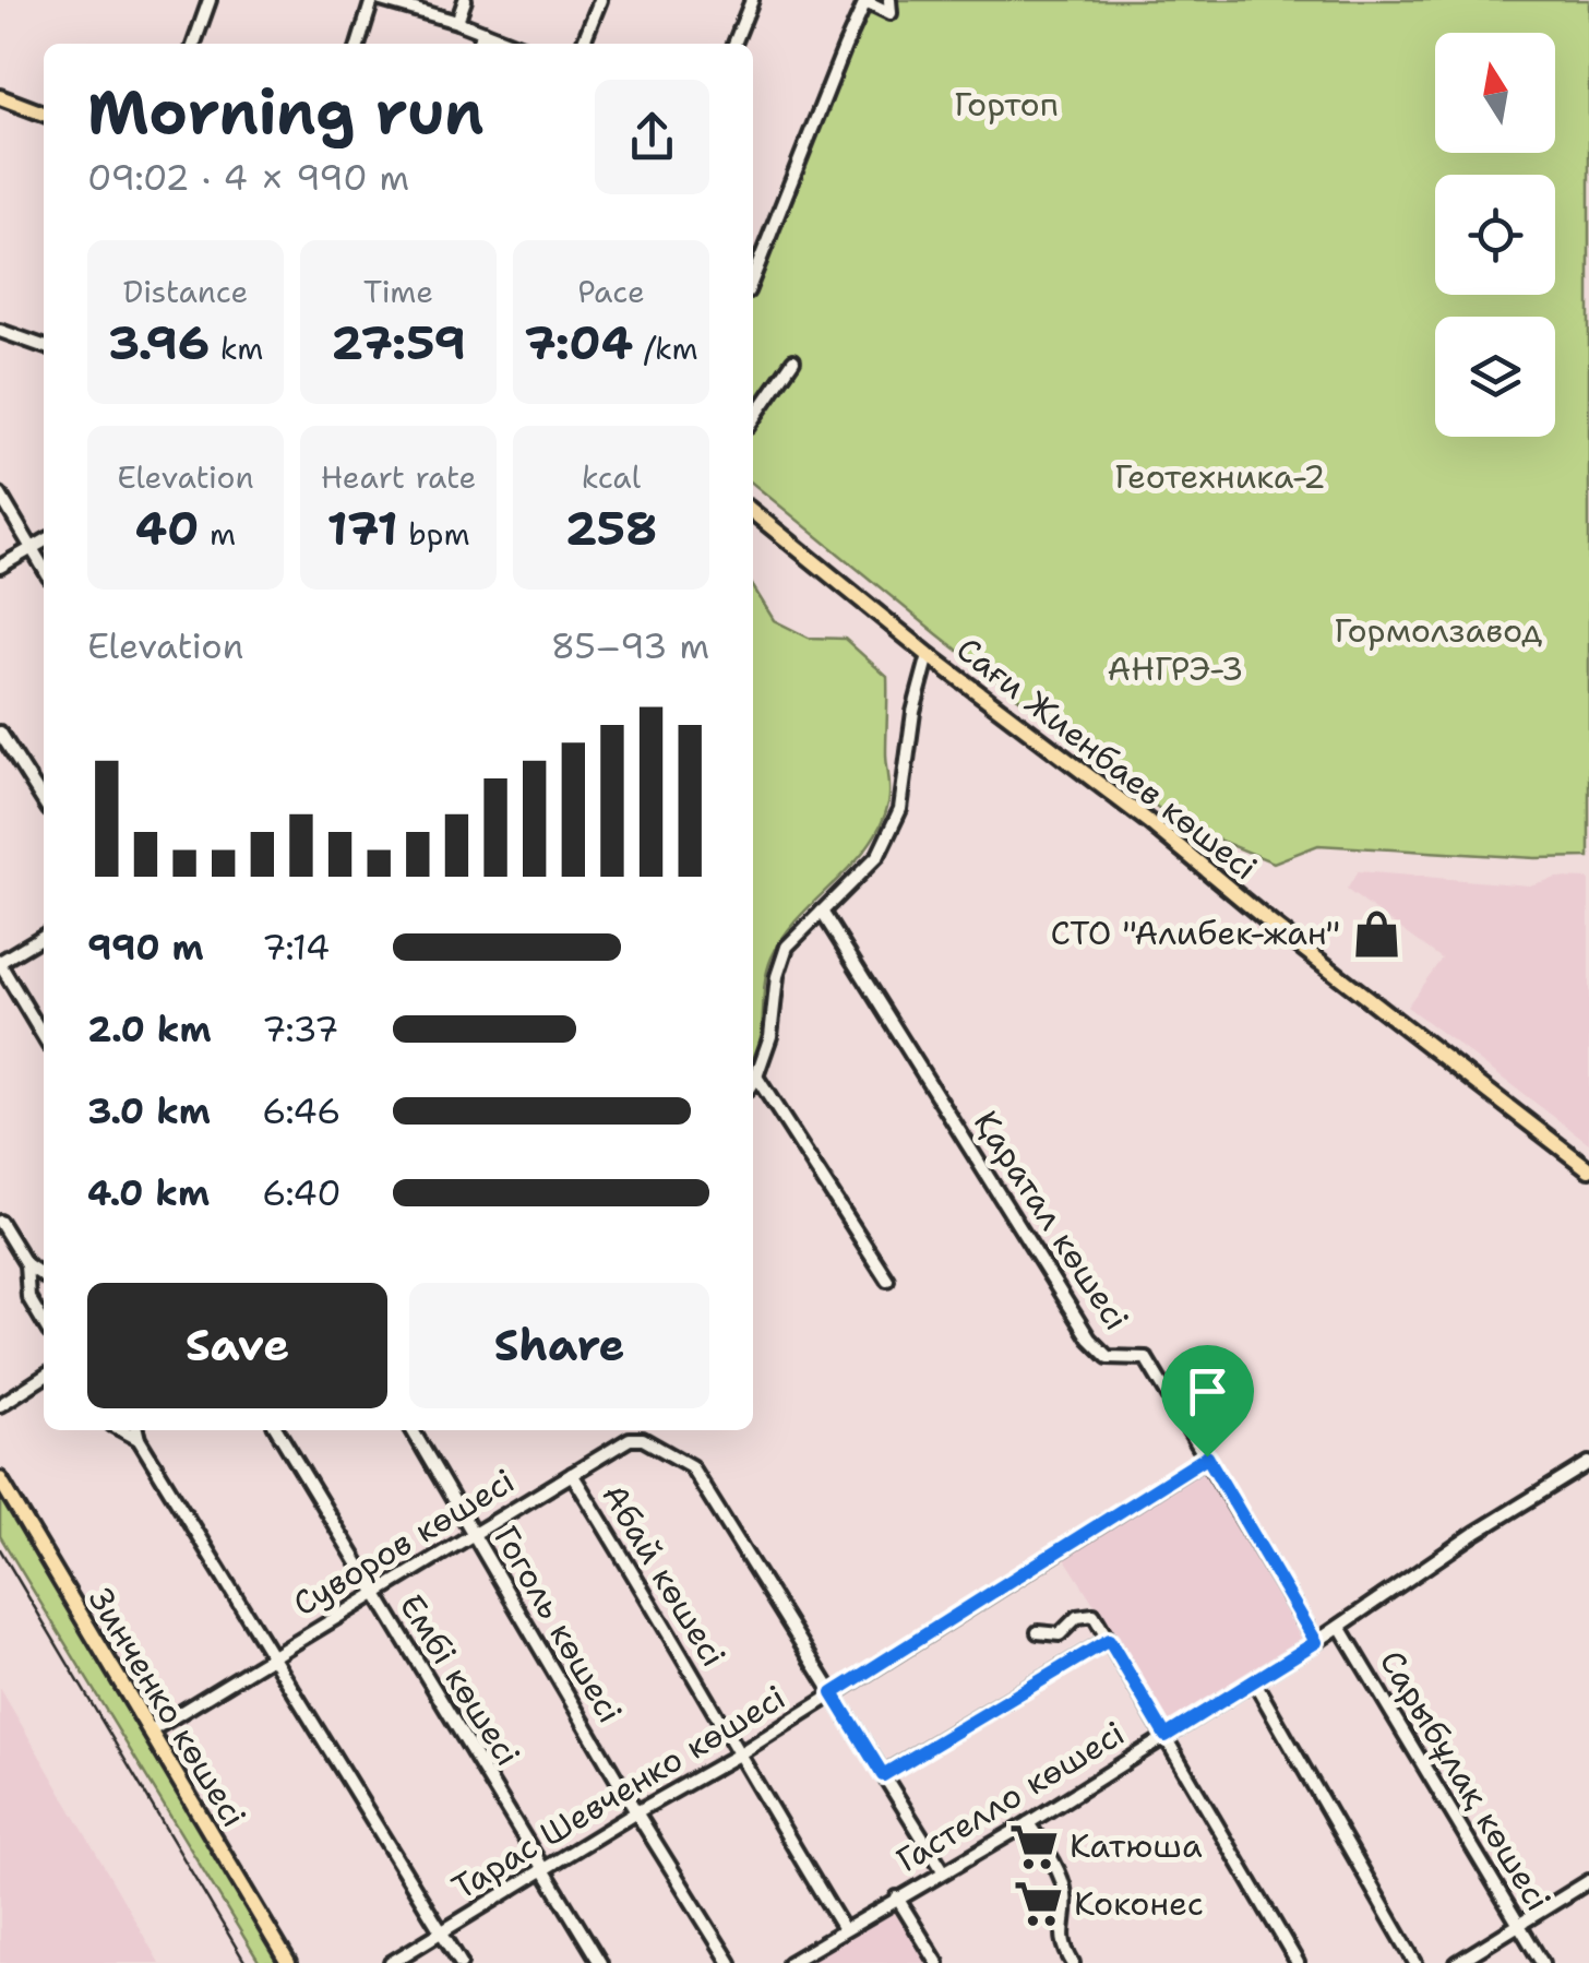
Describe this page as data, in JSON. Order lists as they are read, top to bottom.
{
  "streets": {
    "main road": ["Сағи Жиенбаев көшесі", "Зинченко көшесі"],
    "street": [
      "Қаратал көшесі",
      "Суворов көшесі",
      "Абай көшесі",
      "Гоголь көшесі",
      "Ембі көшесі",
      "Сарыбұлақ көшесі",
      "Тарас Шевченко көшесі",
      "Гастелло көшесі"
    ]
  },
  "crossings": [
    ["Қаратал көшесі", "Тарас Шевченко көшесі"],
    ["Қаратал көшесі", "Гастелло көшесі"],
    ["Суворов көшесі", "Абай көшесі"],
    ["Суворов көшесі", "Гоголь көшесі"],
    ["Суворов көшесі", "Ембі көшесі"],
    ["Суворов көшесі", "Зинченко көшесі"],
    ["Абай көшесі", "Тарас Шевченко көшесі"],
    ["Абай көшесі", "Гастелло көшесі"],
    ["Гоголь көшесі", "Тарас Шевченко көшесі"],
    ["Ембі көшесі", "Тарас Шевченко көшесі"],
    ["Сарыбұлақ көшесі", "Гастелло көшесі"]
  ],
  "parks": [
    "Гортоп",
    "Геотехника-2",
    "Гормолзавод",
    "АНГРЭ-3"
  ],
  "places": {
    "shop": ["СТО \"Алибек-жан\""],
    "supermarket": ["Катюша", "Коконес"]
  },
  "north": "top",
  "page": {
    "heading": ["Morning run", "09:02 · 4 × 990 m"],
    "stats": [
      ["Distance", "3.96 km"],
      ["Time", "27:59"],
      ["Pace", "7:04 /km"],
      ["Elevation", "40 m"],
      ["Heart rate", "171 bpm"],
      ["kcal", "258"]
    ],
    "chart": ["Elevation", "85–93 m"],
    "list": [
      {
        "name": "990 m",
        "note": "7:14"
      },
      {
        "name": "2.0 km",
        "note": "7:37"
      },
      {
        "name": "3.0 km",
        "note": "6:46"
      },
      {
        "name": "4.0 km",
        "note": "6:40"
      }
    ],
    "buttons": ["Save", "Share"]
  }
}
